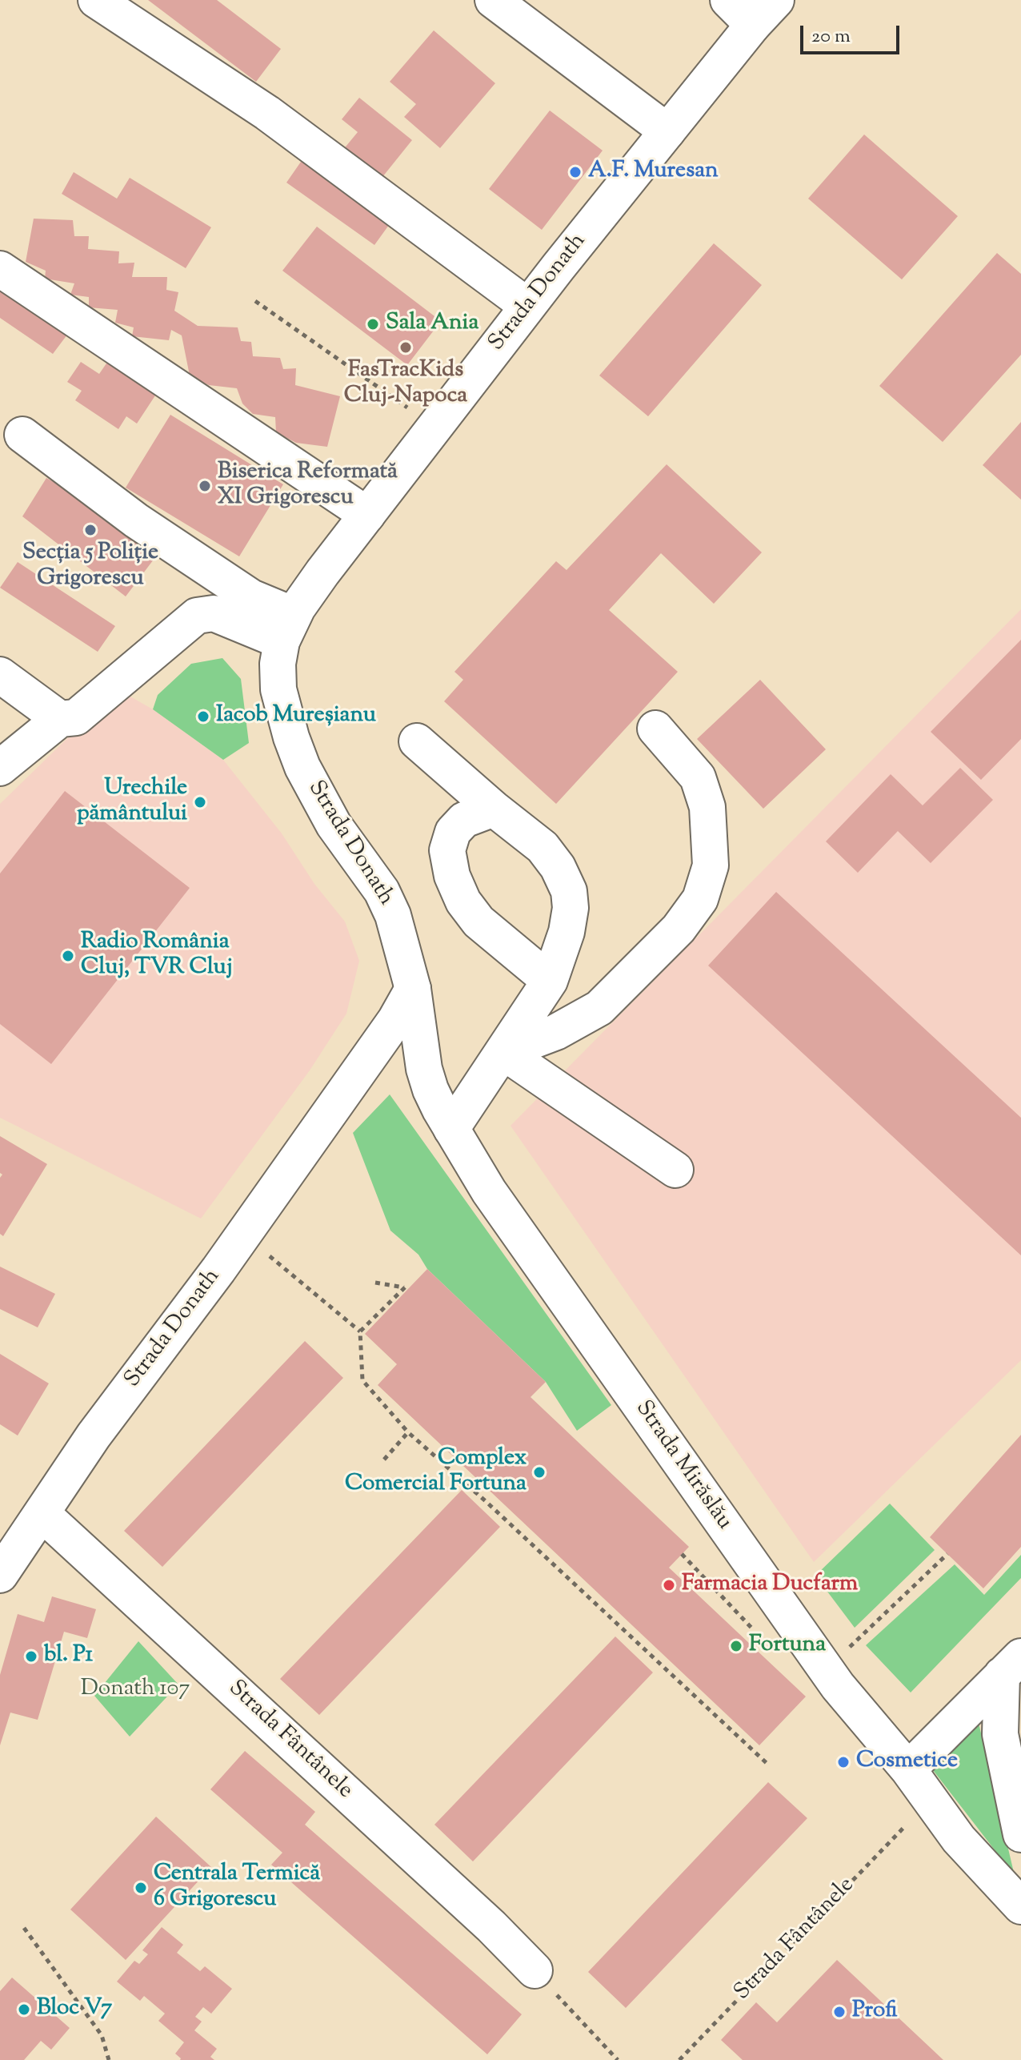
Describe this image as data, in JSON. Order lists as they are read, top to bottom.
{
  "streets": {
    "main road": ["Strada Donath", "Strada Mirăslău", "Strada Fântânele"]
  },
  "crossings": [
    ["Strada Donath", "Strada Mirăslău"],
    ["Strada Donath", "Strada Fântânele"]
  ],
  "parks": ["Donath 107"],
  "places": [
    "A.F. Muresan",
    "Sala Ania",
    "FasTracKids Cluj-Napoca",
    "Biserica Reformată XI Grigorescu",
    "Secția 5 Poliție Grigorescu",
    "Iacob Mureșianu",
    "Urechile pământului",
    "Radio România Cluj, TVR Cluj",
    "Complex Comercial Fortuna",
    "Farmacia Ducfarm",
    "Fortuna",
    "bl. P1",
    "Cosmetice",
    "Centrala Termică 6 Grigorescu",
    "Bloc V7",
    "Profi"
  ],
  "scale_bar": "20 m"
}
